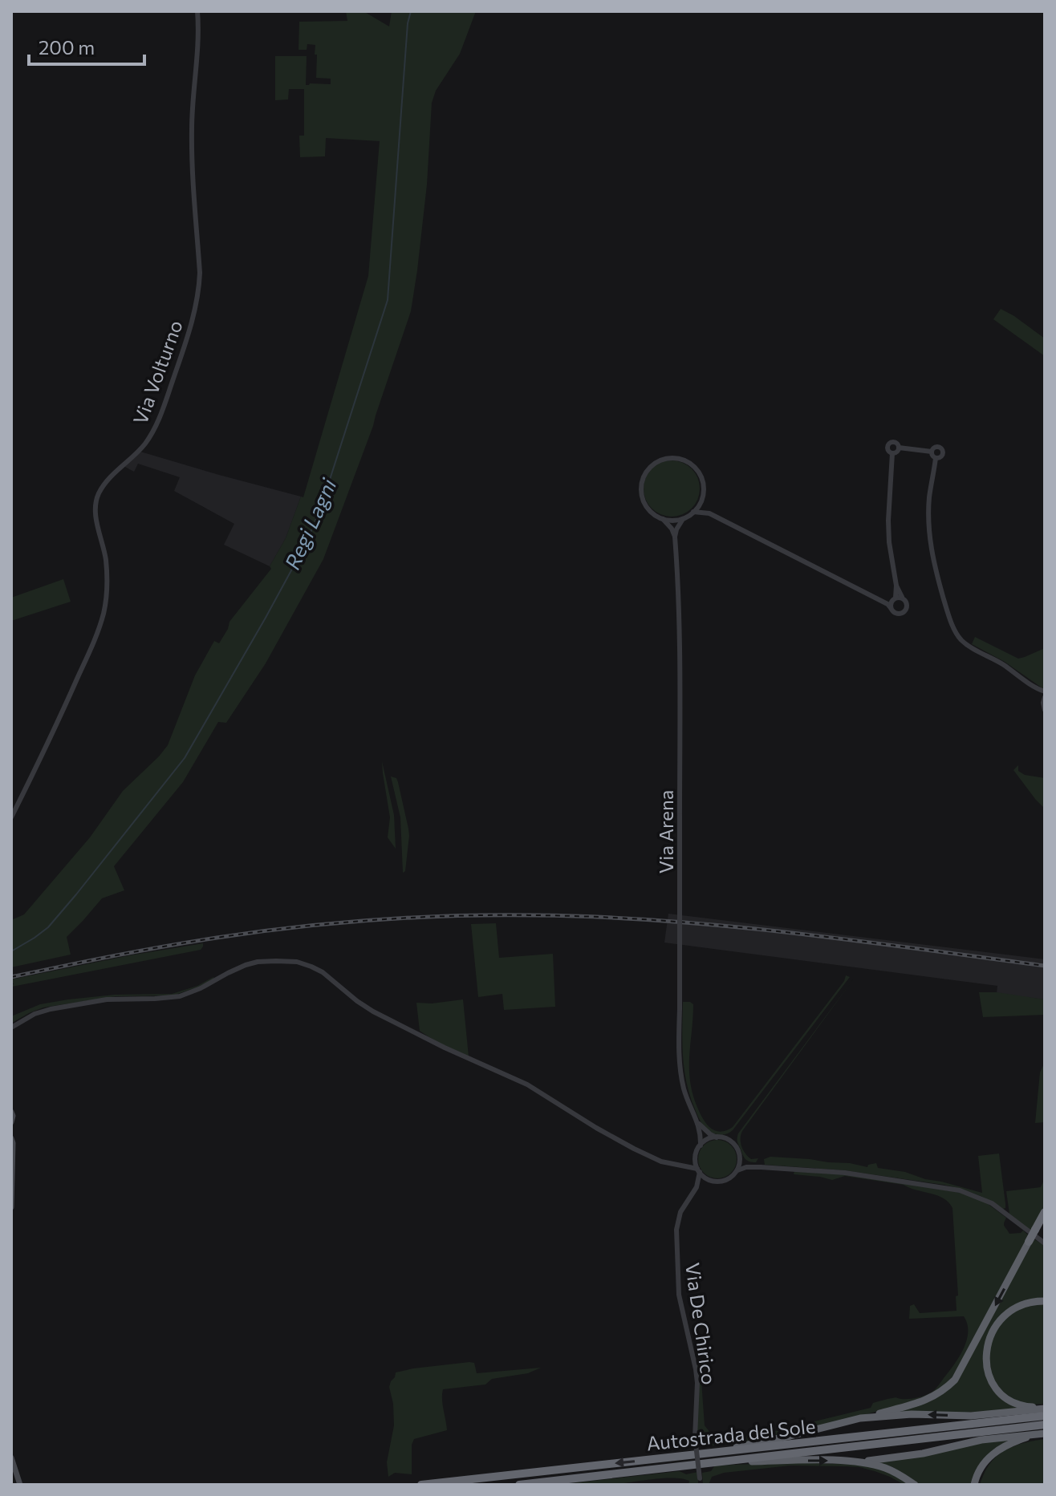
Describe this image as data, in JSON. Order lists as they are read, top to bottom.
{
  "streets": {
    "highway": ["Autostrada del Sole"],
    "street": ["Via Volturno", "Via Arena", "Via De Chirico"]
  },
  "crossings": [
    ["Via Arena", "Via De Chirico"]
  ],
  "water": ["Regi Lagni"],
  "scale_bar": "200 m"
}
